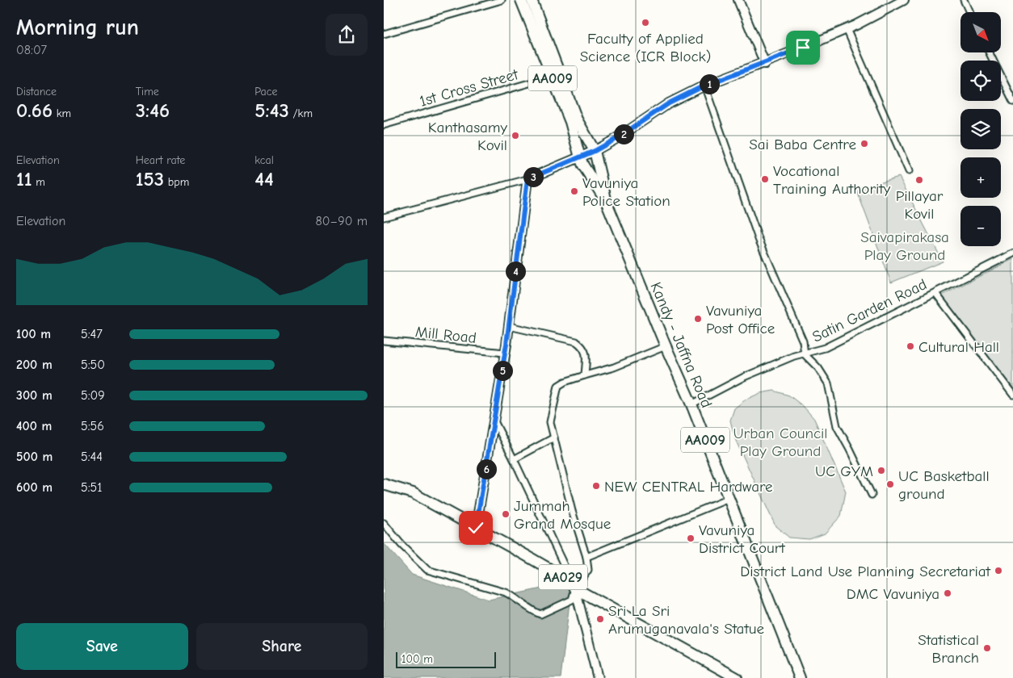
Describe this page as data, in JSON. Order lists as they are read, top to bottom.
{
  "streets": {
    "highway": ["AA009", "Kandy - Jaffna Road", "AA029"],
    "street": ["1st Cross Street", "Satin Garden Road", "Mill Road"]
  },
  "crossings": [
    ["1st Cross Street", "Kandy - Jaffna Road"],
    ["Satin Garden Road", "Kandy - Jaffna Road"]
  ],
  "parks": ["Saivapirakasa Play Ground", "Urban Council Play Ground"],
  "places": [
    "Faculty of Applied Science (ICR Block)",
    "Kanthasamy Kovil",
    "Sai Baba Centre",
    "Vocational Training Authority",
    "Pillayar Kovil",
    "Vavuniya Police Station",
    "Vavuniya Post Office",
    "Cultural Hall",
    "UC GYM",
    "UC Basketball ground",
    "NEW CENTRAL Hardware",
    "Jummah Grand Mosque",
    "Vavuniya District Court",
    "District Land Use Planning Secretariat",
    "DMC Vavuniya",
    "Sri La Sri Arumuganavala's Statue",
    "Statistical Branch"
  ],
  "scale_bar": "100 m",
  "north": "bottom right",
  "page": {
    "heading": ["Morning run", "08:07"],
    "map_buttons": ["+", "−"],
    "stats": [
      ["Distance", "0.66 km"],
      ["Time", "3:46"],
      ["Pace", "5:43 /km"],
      ["Elevation", "11 m"],
      ["Heart rate", "153 bpm"],
      ["kcal", "44"]
    ],
    "pins": [
      "1",
      "2",
      "3",
      "4",
      "5",
      "6"
    ],
    "chart": ["Elevation", "80–90 m"],
    "list": [
      {
        "name": "100 m",
        "note": "5:47"
      },
      {
        "name": "200 m",
        "note": "5:50"
      },
      {
        "name": "300 m",
        "note": "5:09"
      },
      {
        "name": "400 m",
        "note": "5:56"
      },
      {
        "name": "500 m",
        "note": "5:44"
      },
      {
        "name": "600 m",
        "note": "5:51"
      }
    ],
    "buttons": ["Save", "Share"],
    "scale": "100 m"
  }
}
